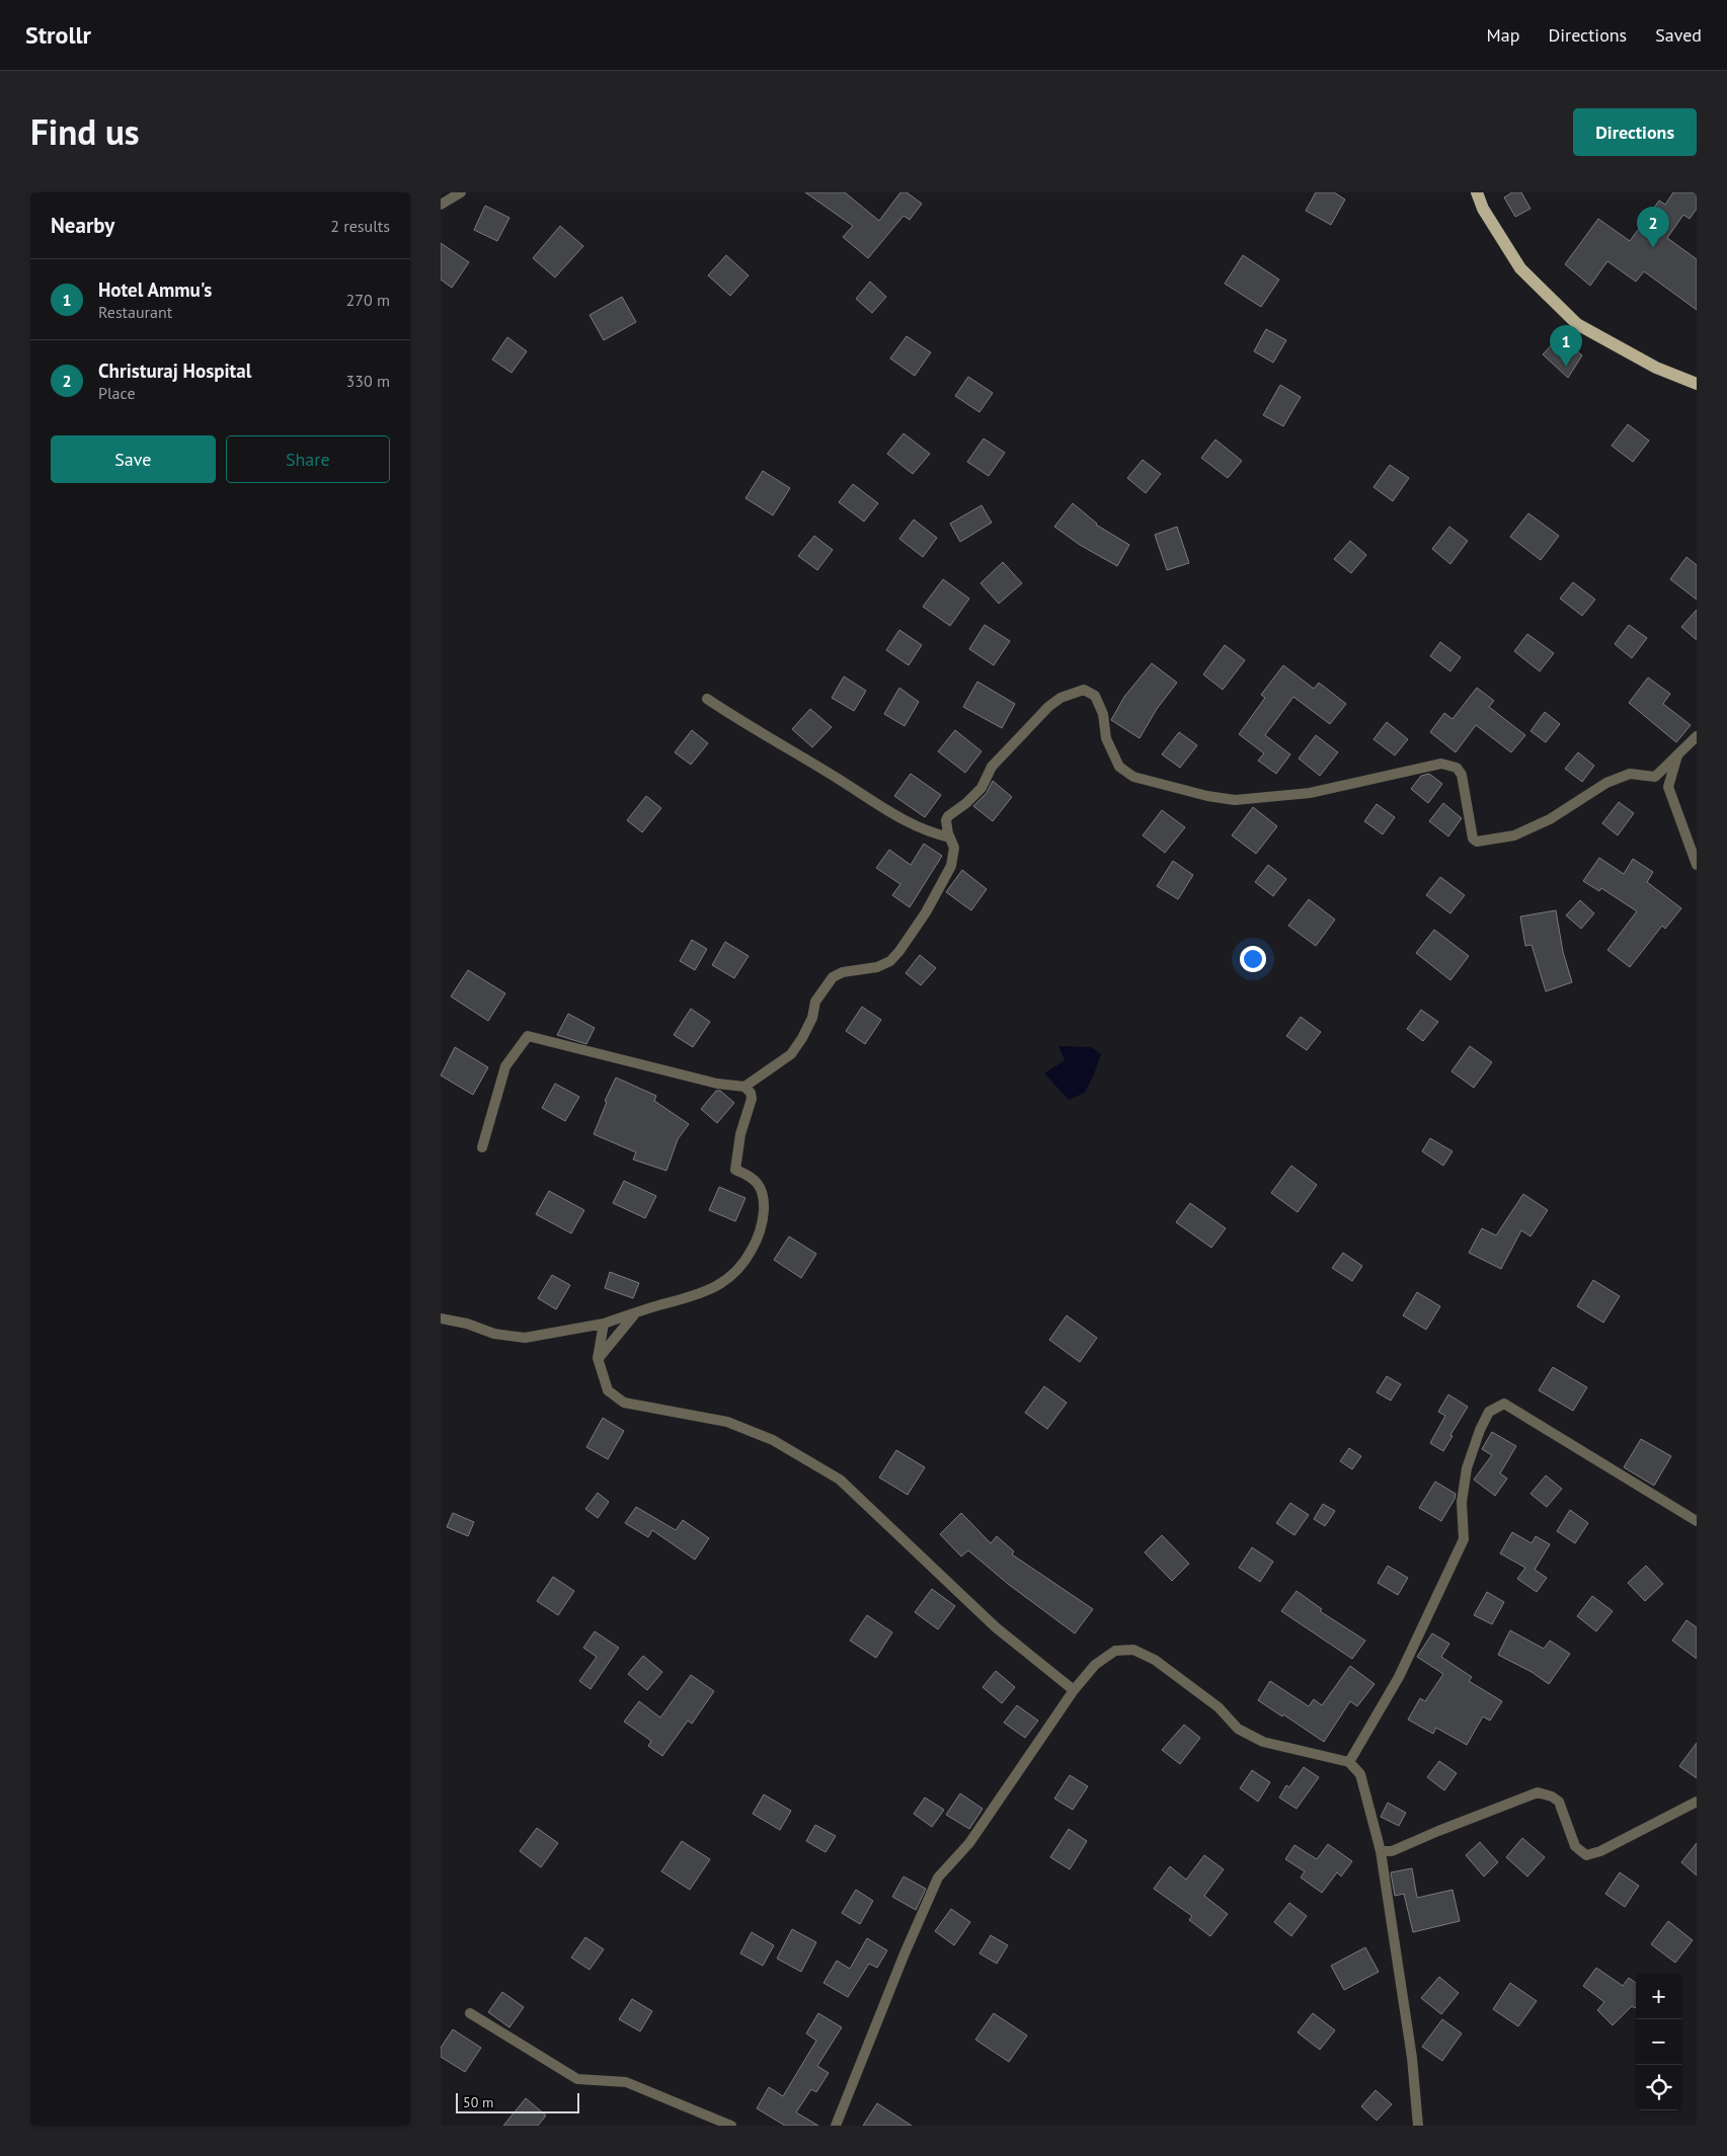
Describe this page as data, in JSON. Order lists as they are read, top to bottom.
{
  "scale_bar": "50 m",
  "page": {
    "header": "Strollr",
    "nav": ["Map", "Directions", "Saved"],
    "title": "Find us",
    "buttons": [
      "Directions",
      ["Save", "Share"]
    ],
    "heading": ["Nearby", "2 results"],
    "pins": ["2", "1"],
    "list": [
      {
        "mark": "1",
        "name": "Hotel Ammu's",
        "note": "Restaurant",
        "value": "270 m"
      },
      {
        "mark": "2",
        "name": "Christuraj Hospital",
        "note": "Place",
        "value": "330 m"
      }
    ],
    "map_buttons": ["+", "−"],
    "scale": "50 m"
  }
}
